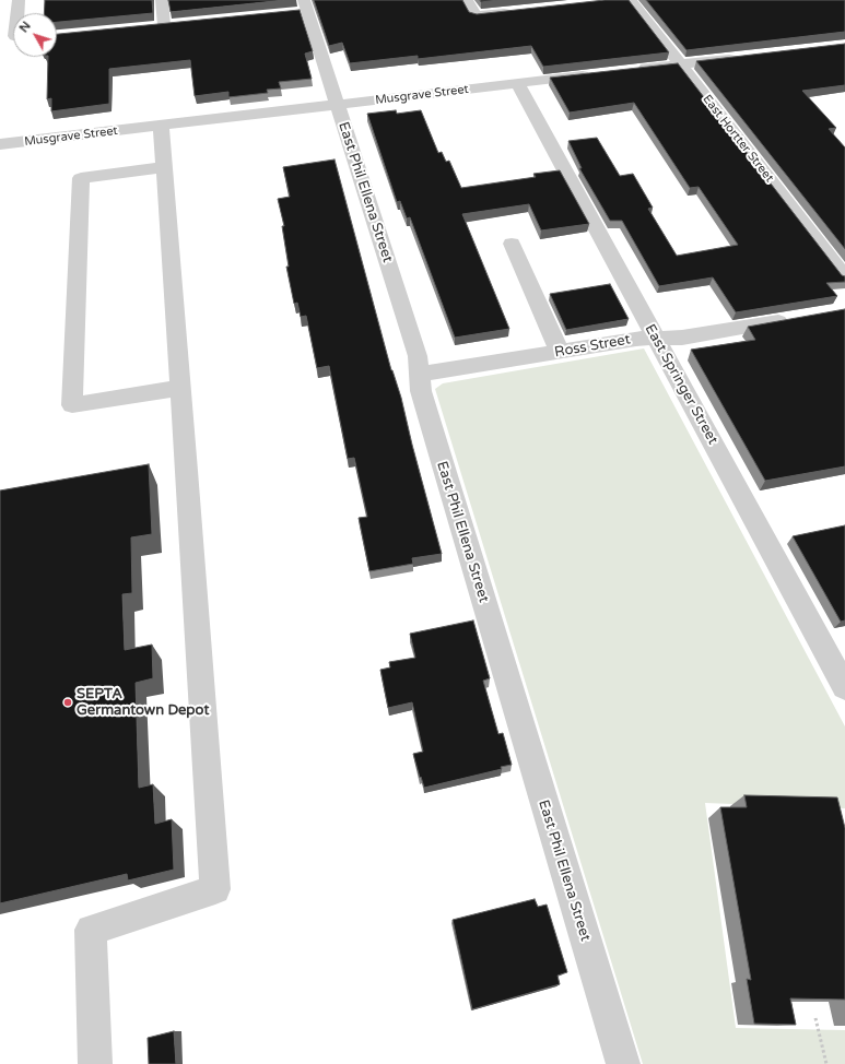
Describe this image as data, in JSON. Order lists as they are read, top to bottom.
{
  "streets": {
    "street": [
      "Musgrave Street",
      "East Hortter Street",
      "East Phil Ellena Street",
      "Ross Street",
      "East Springer Street"
    ]
  },
  "crossings": [
    ["Musgrave Street", "East Phil Ellena Street"],
    ["Musgrave Street", "East Springer Street"],
    ["East Phil Ellena Street", "Ross Street"],
    ["Ross Street", "East Springer Street"]
  ],
  "places": ["SEPTA Germantown Depot"],
  "north": "top left"
}
